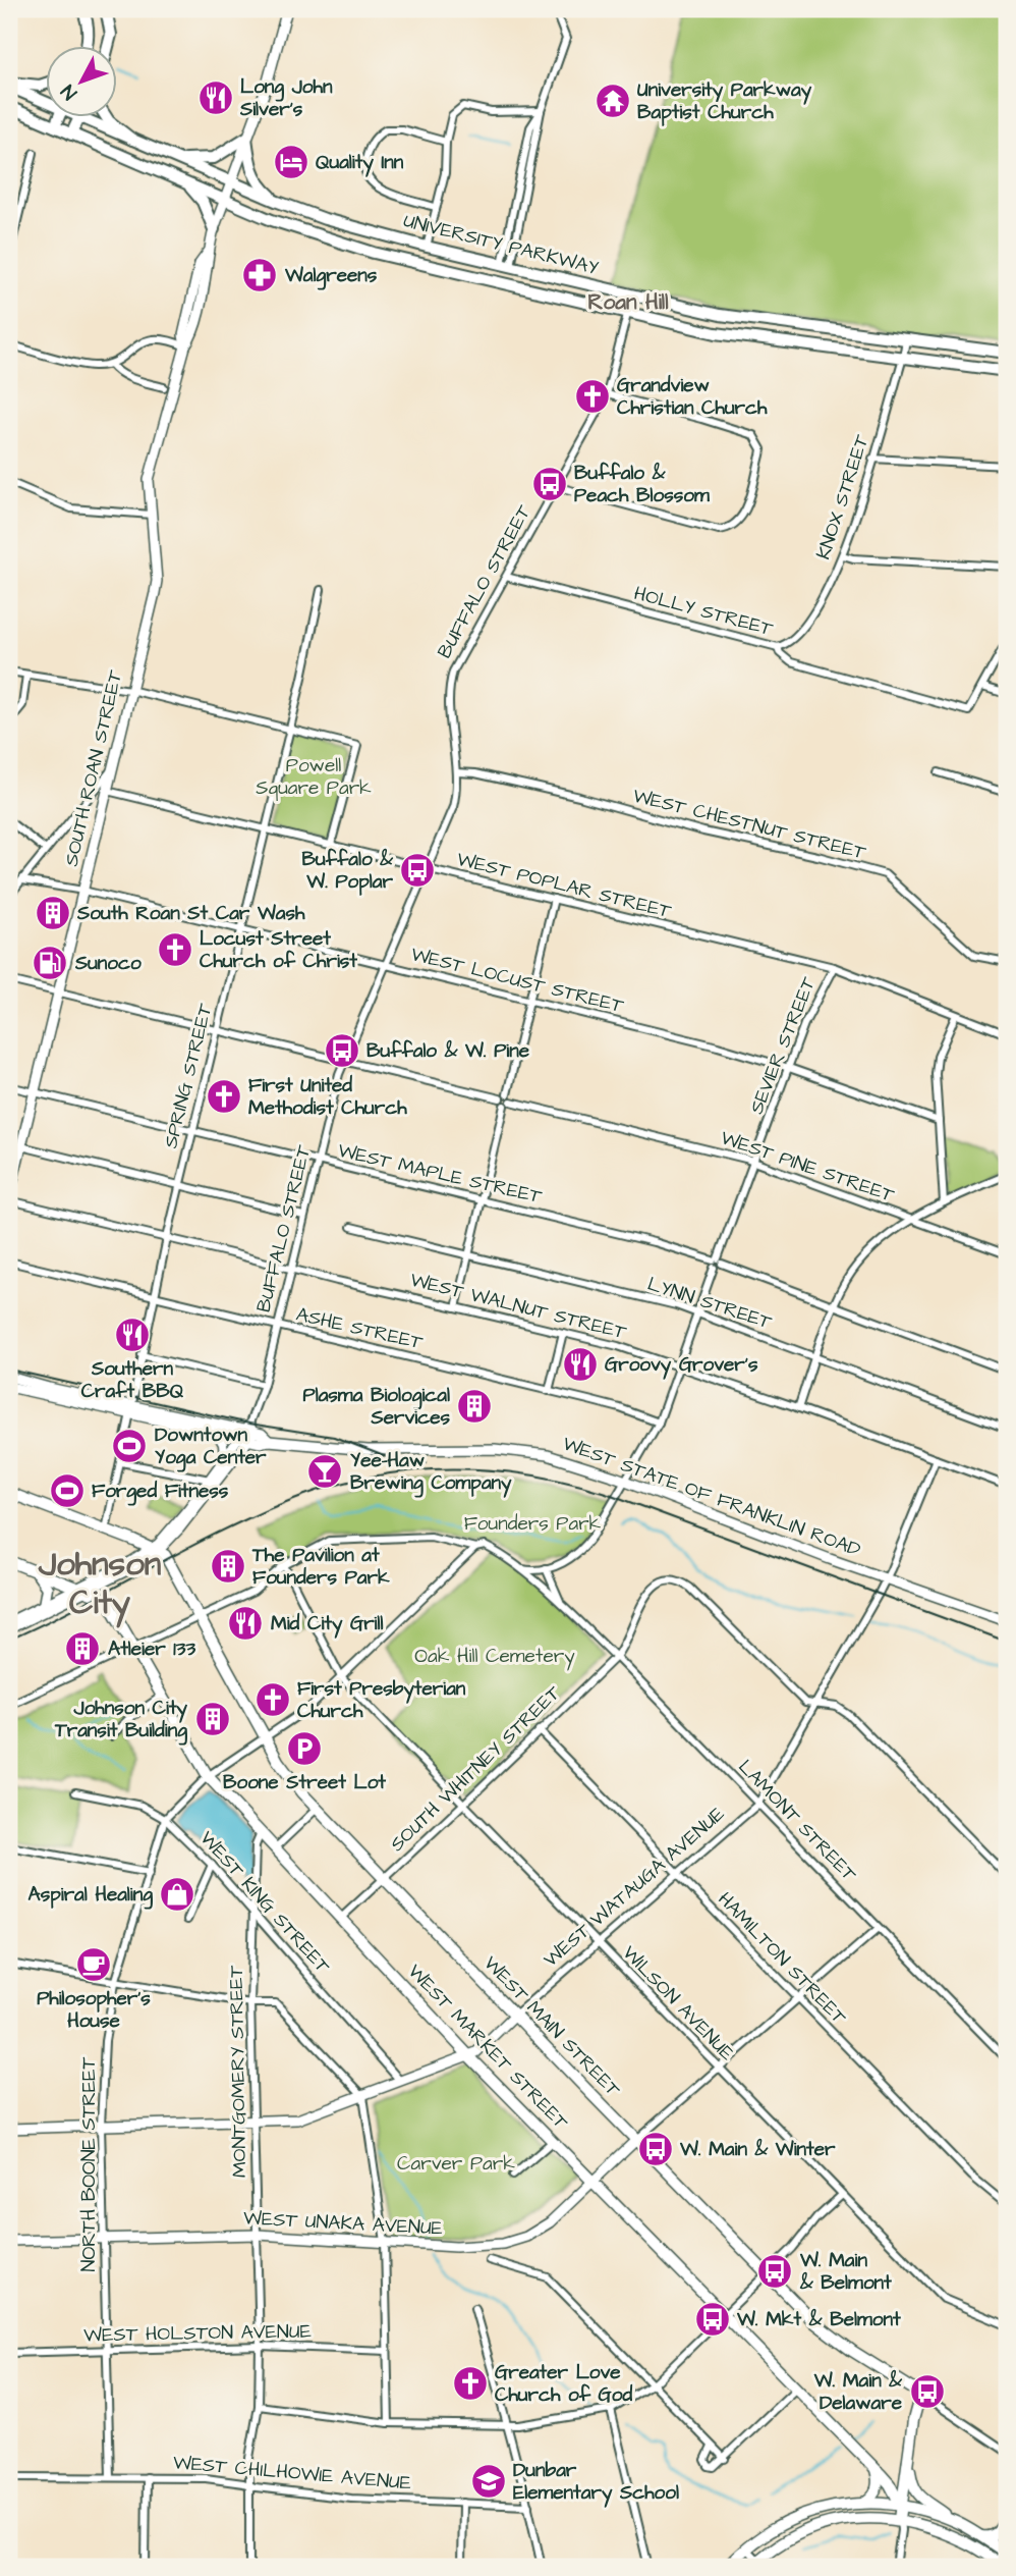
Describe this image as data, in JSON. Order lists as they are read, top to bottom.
{
  "streets": {
    "highway": ["UNIVERSITY PARKWAY"],
    "main road": [
      "SOUTH ROAN STREET",
      "WEST STATE OF FRANKLIN ROAD",
      "WEST WATAUGA AVENUE",
      "WEST MAIN STREET",
      "WEST MARKET STREET",
      "WEST UNAKA AVENUE"
    ],
    "street": [
      "KNOX STREET",
      "BUFFALO STREET",
      "HOLLY STREET",
      "WEST CHESTNUT STREET",
      "WEST POPLAR STREET",
      "WEST LOCUST STREET",
      "SEVIER STREET",
      "SPRING STREET",
      "WEST PINE STREET",
      "WEST MAPLE STREET",
      "LYNN STREET",
      "WEST WALNUT STREET",
      "ASHE STREET",
      "SOUTH WHITNEY STREET",
      "LAMONT STREET",
      "WEST KING STREET",
      "HAMILTON STREET",
      "WILSON AVENUE",
      "MONTGOMERY STREET",
      "NORTH BOONE STREET",
      "WEST HOLSTON AVENUE",
      "WEST CHILHOWIE AVENUE"
    ]
  },
  "crossings": [
    ["UNIVERSITY PARKWAY", "KNOX STREET"],
    ["UNIVERSITY PARKWAY", "BUFFALO STREET"],
    ["UNIVERSITY PARKWAY", "SOUTH ROAN STREET"],
    ["KNOX STREET", "HOLLY STREET"],
    ["BUFFALO STREET", "HOLLY STREET"],
    ["BUFFALO STREET", "WEST CHESTNUT STREET"],
    ["BUFFALO STREET", "WEST POPLAR STREET"],
    ["BUFFALO STREET", "WEST LOCUST STREET"],
    ["BUFFALO STREET", "WEST MAPLE STREET"],
    ["BUFFALO STREET", "WEST WALNUT STREET"],
    ["BUFFALO STREET", "ASHE STREET"],
    ["BUFFALO STREET", "WEST STATE OF FRANKLIN ROAD"],
    ["BUFFALO STREET", "WEST MAIN STREET"],
    ["BUFFALO STREET", "WEST MARKET STREET"],
    ["SOUTH ROAN STREET", "WEST POPLAR STREET"],
    ["SOUTH ROAN STREET", "WEST LOCUST STREET"],
    ["SOUTH ROAN STREET", "WEST MAPLE STREET"],
    ["SOUTH ROAN STREET", "WEST WALNUT STREET"],
    ["WEST POPLAR STREET", "SEVIER STREET"],
    ["WEST POPLAR STREET", "SPRING STREET"],
    ["WEST LOCUST STREET", "SEVIER STREET"],
    ["WEST LOCUST STREET", "SPRING STREET"],
    ["SEVIER STREET", "WEST PINE STREET"],
    ["SEVIER STREET", "WEST MAPLE STREET"],
    ["SEVIER STREET", "LYNN STREET"],
    ["SEVIER STREET", "WEST WALNUT STREET"],
    ["SEVIER STREET", "ASHE STREET"],
    ["SEVIER STREET", "WEST STATE OF FRANKLIN ROAD"],
    ["SEVIER STREET", "LAMONT STREET"],
    ["SPRING STREET", "WEST MAPLE STREET"],
    ["SPRING STREET", "WEST WALNUT STREET"],
    ["SPRING STREET", "ASHE STREET"],
    ["SPRING STREET", "WEST STATE OF FRANKLIN ROAD"],
    ["WEST WALNUT STREET", "WEST WATAUGA AVENUE"],
    ["WEST STATE OF FRANKLIN ROAD", "WEST WATAUGA AVENUE"],
    ["SOUTH WHITNEY STREET", "LAMONT STREET"],
    ["SOUTH WHITNEY STREET", "WEST WATAUGA AVENUE"],
    ["SOUTH WHITNEY STREET", "HAMILTON STREET"],
    ["SOUTH WHITNEY STREET", "WILSON AVENUE"],
    ["SOUTH WHITNEY STREET", "WEST MAIN STREET"],
    ["SOUTH WHITNEY STREET", "WEST MARKET STREET"],
    ["LAMONT STREET", "WEST WATAUGA AVENUE"],
    ["LAMONT STREET", "WILSON AVENUE"],
    ["LAMONT STREET", "WEST MAIN STREET"],
    ["LAMONT STREET", "WEST MARKET STREET"],
    ["WEST WATAUGA AVENUE", "WEST KING STREET"],
    ["WEST WATAUGA AVENUE", "HAMILTON STREET"],
    ["WEST WATAUGA AVENUE", "WILSON AVENUE"],
    ["WEST WATAUGA AVENUE", "WEST MAIN STREET"],
    ["WEST WATAUGA AVENUE", "WEST MARKET STREET"],
    ["WEST WATAUGA AVENUE", "MONTGOMERY STREET"],
    ["WEST WATAUGA AVENUE", "NORTH BOONE STREET"],
    ["WEST KING STREET", "MONTGOMERY STREET"],
    ["WEST KING STREET", "NORTH BOONE STREET"],
    ["WEST MAIN STREET", "WEST UNAKA AVENUE"],
    ["WEST MARKET STREET", "MONTGOMERY STREET"],
    ["WEST MARKET STREET", "WEST UNAKA AVENUE"],
    ["MONTGOMERY STREET", "WEST UNAKA AVENUE"],
    ["MONTGOMERY STREET", "WEST HOLSTON AVENUE"],
    ["MONTGOMERY STREET", "WEST CHILHOWIE AVENUE"],
    ["NORTH BOONE STREET", "WEST UNAKA AVENUE"],
    ["NORTH BOONE STREET", "WEST HOLSTON AVENUE"],
    ["NORTH BOONE STREET", "WEST CHILHOWIE AVENUE"]
  ],
  "districts": ["Roan Hill", "Johnson City"],
  "parks": [
    "Powell Square Park",
    "Founders Park",
    "Oak Hill Cemetery",
    "Carver Park"
  ],
  "places": {
    "restaurant": [
      "Long John Silver's",
      "Southern Craft BBQ",
      "Groovy Grover's",
      "Mid City Grill"
    ],
    "temple": ["University Parkway Baptist Church"],
    "hotel": ["Quality Inn"],
    "pharmacy": ["Walgreens"],
    "church": [
      "Grandview Christian Church",
      "Locust Street Church of Christ",
      "First United Methodist Church",
      "First Presbyterian Church",
      "Greater Love Church of God"
    ],
    "bus stop": [
      "Buffalo & Peach Blossom",
      "Buffalo & W. Poplar",
      "Buffalo & W. Pine",
      "W. Main & Winter",
      "W. Main & Belmont",
      "W. Mkt & Belmont",
      "W. Main & Delaware"
    ],
    "building": [
      "South Roan St Car Wash",
      "Plasma Biological Services",
      "The Pavilion at Founders Park",
      "Atleier 133",
      "Johnson City Transit Building"
    ],
    "fuel station": ["Sunoco"],
    "sports": ["Downtown Yoga Center", "Forged Fitness"],
    "bar": ["Yee-Haw Brewing Company"],
    "parking": ["Boone Street Lot"],
    "shop": ["Aspiral Healing"],
    "cafe": ["Philosopher's House"],
    "school or university": ["Dunbar Elementary School"]
  },
  "north": "bottom left"
}
